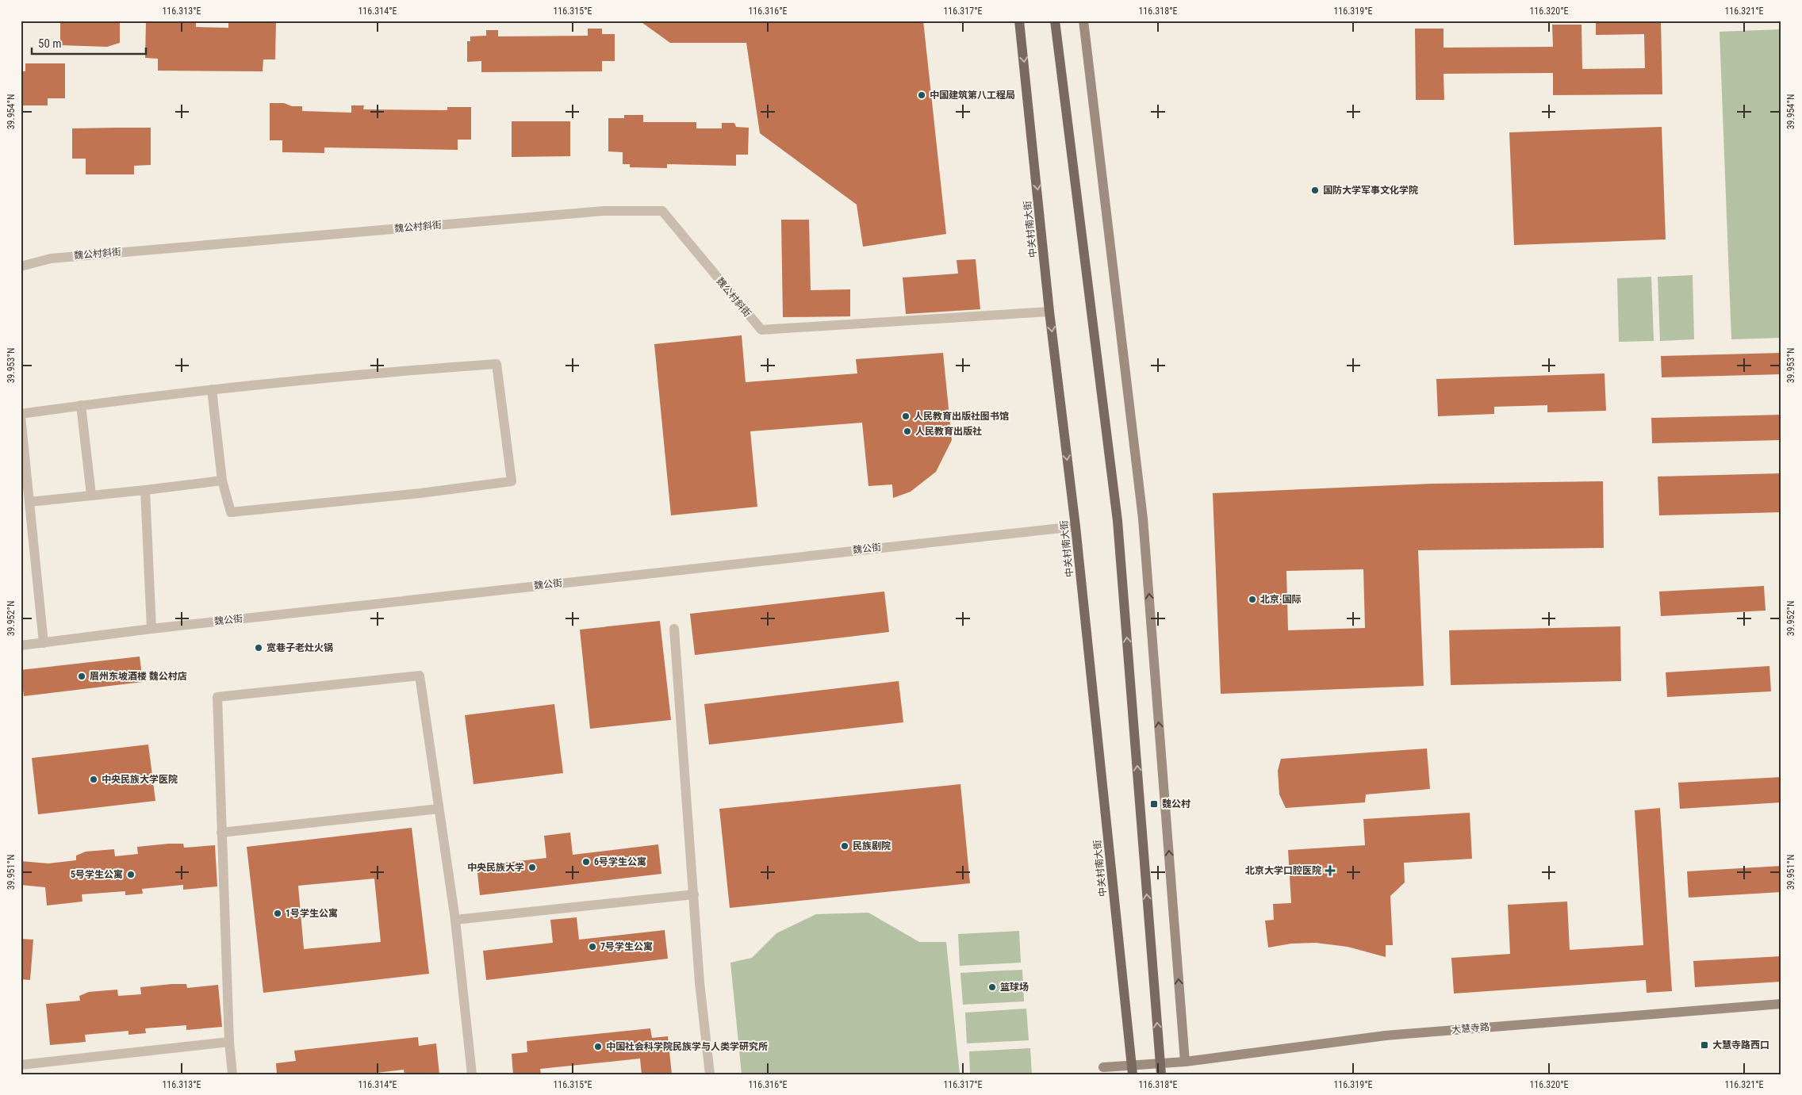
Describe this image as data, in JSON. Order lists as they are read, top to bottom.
{
  "streets": {
    "main road": ["中关村南大街"],
    "street": ["魏公村斜街", "魏公街", "大慧寺路"]
  },
  "crossings": [
    ["魏公村斜街", "中关村南大街"],
    ["中关村南大街", "魏公街"],
    ["中关村南大街", "大慧寺路"]
  ],
  "places": {
    "other": [
      "中国建筑第八工程局",
      "国防大学军事文化学院",
      "人民教育出版社图书馆",
      "人民教育出版社",
      "北京·国际",
      "宽巷子老灶火锅",
      "眉州东坡酒楼 魏公村店",
      "中央民族大学医院",
      "民族剧院",
      "6号学生公寓",
      "中央民族大学",
      "5号学生公寓",
      "1号学生公寓",
      "7号学生公寓",
      "篮球场",
      "中国社会科学院民族学与人类学研究所"
    ],
    "transit": ["魏公村", "大慧寺路西口"],
    "health": ["北京大学口腔医院"]
  },
  "scale_bar": "50 m",
  "coordinates": [
    "116.313°E",
    "116.314°E",
    "116.315°E",
    "116.316°E",
    "116.317°E",
    "116.318°E",
    "116.319°E",
    "116.320°E",
    "116.321°E",
    "39.954°N",
    "39.953°N",
    "39.952°N",
    "39.951°N"
  ]
}
